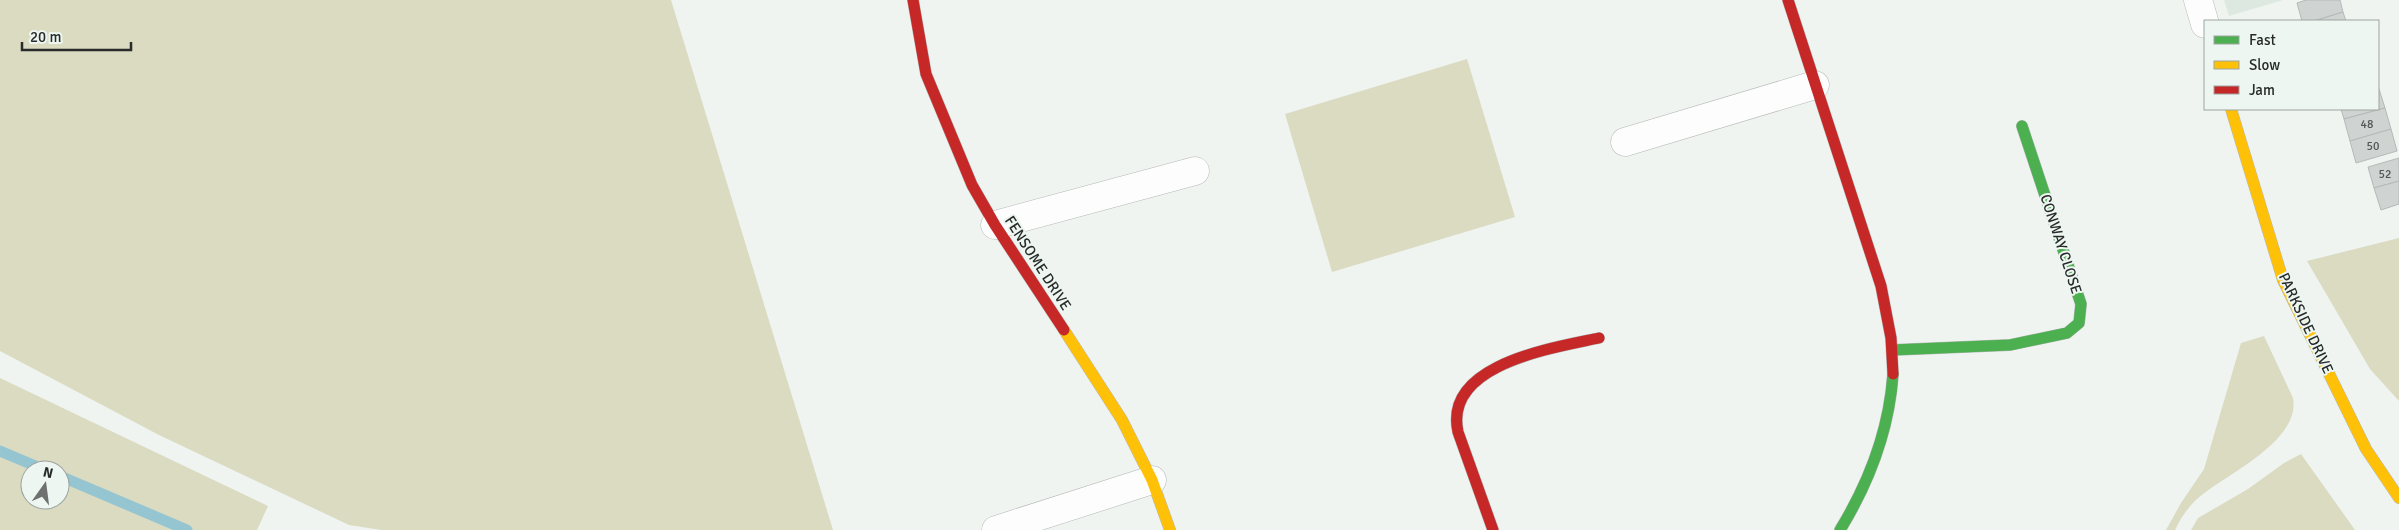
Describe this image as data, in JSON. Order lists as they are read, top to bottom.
{
  "streets": {
    "street": ["CONWAY CLOSE", "FENSOME DRIVE", "PARKSIDE DRIVE"]
  },
  "house_numbers": ["48", "50", "52"],
  "legend": ["Fast", "Slow", "Jam"],
  "scale_bar": "20 m",
  "north": "top"
}
